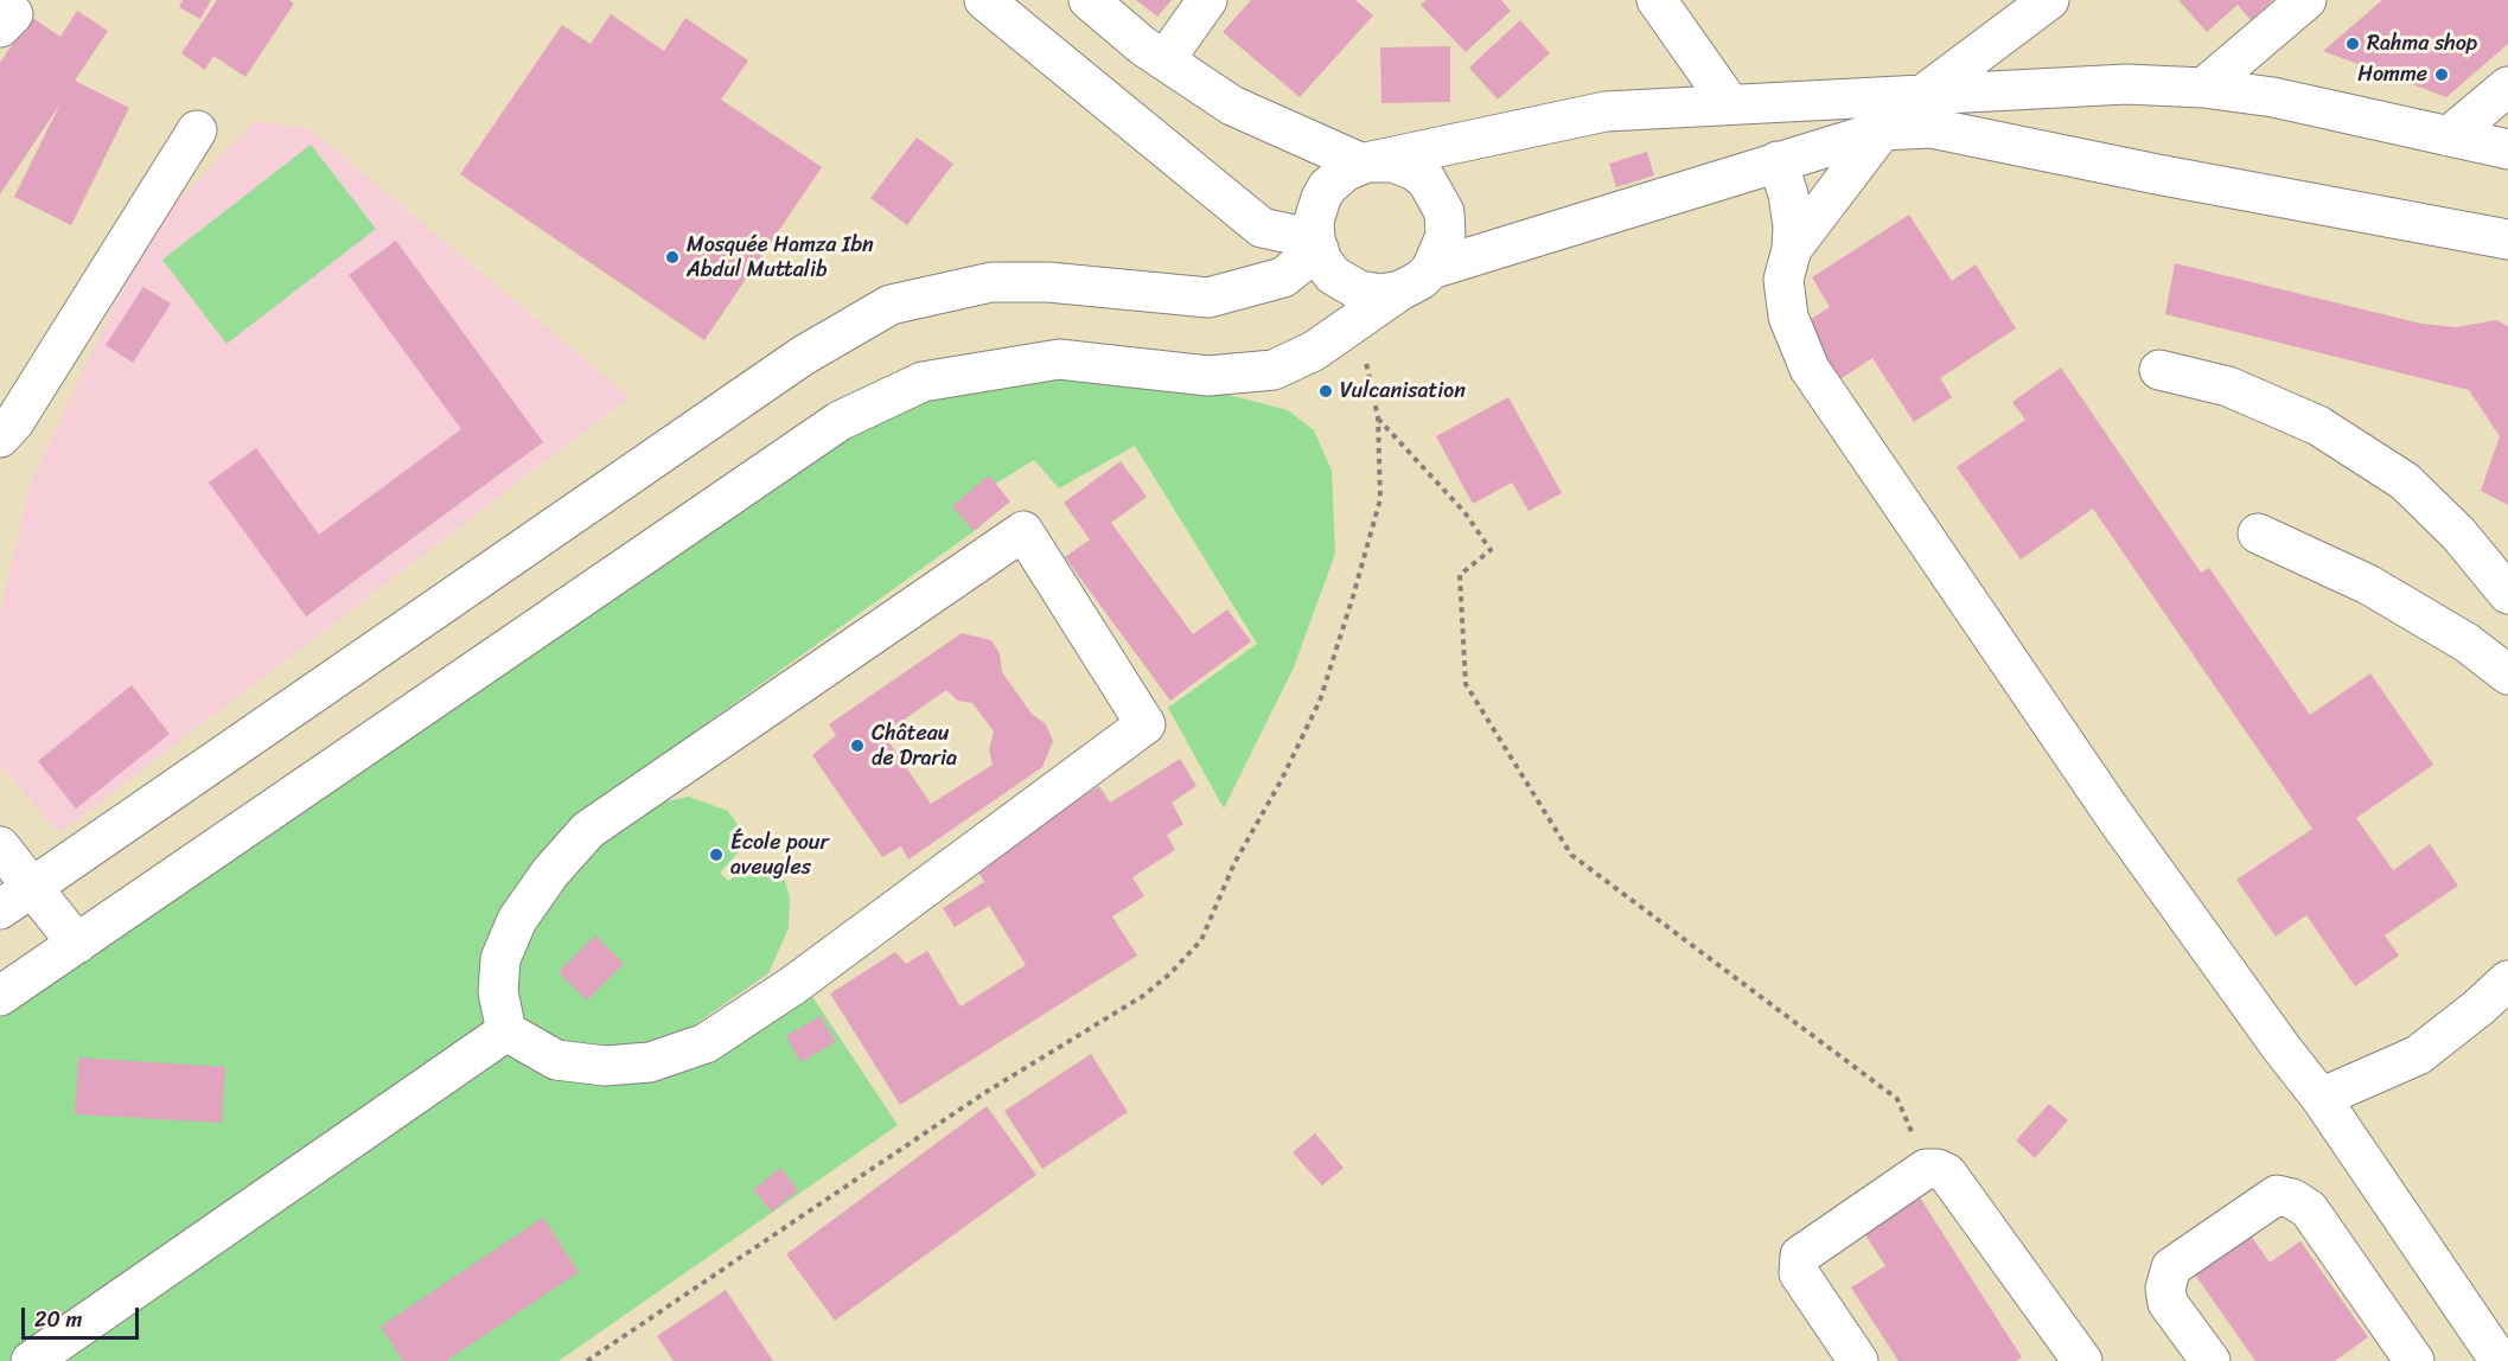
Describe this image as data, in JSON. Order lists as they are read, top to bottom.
{
  "places": [
    "Rahma shop",
    "Homme",
    "Mosquée Hamza Ibn Abdul Muttalib",
    "Vulcanisation",
    "Château de Draria",
    "École pour aveugles"
  ],
  "scale_bar": "20 m"
}
